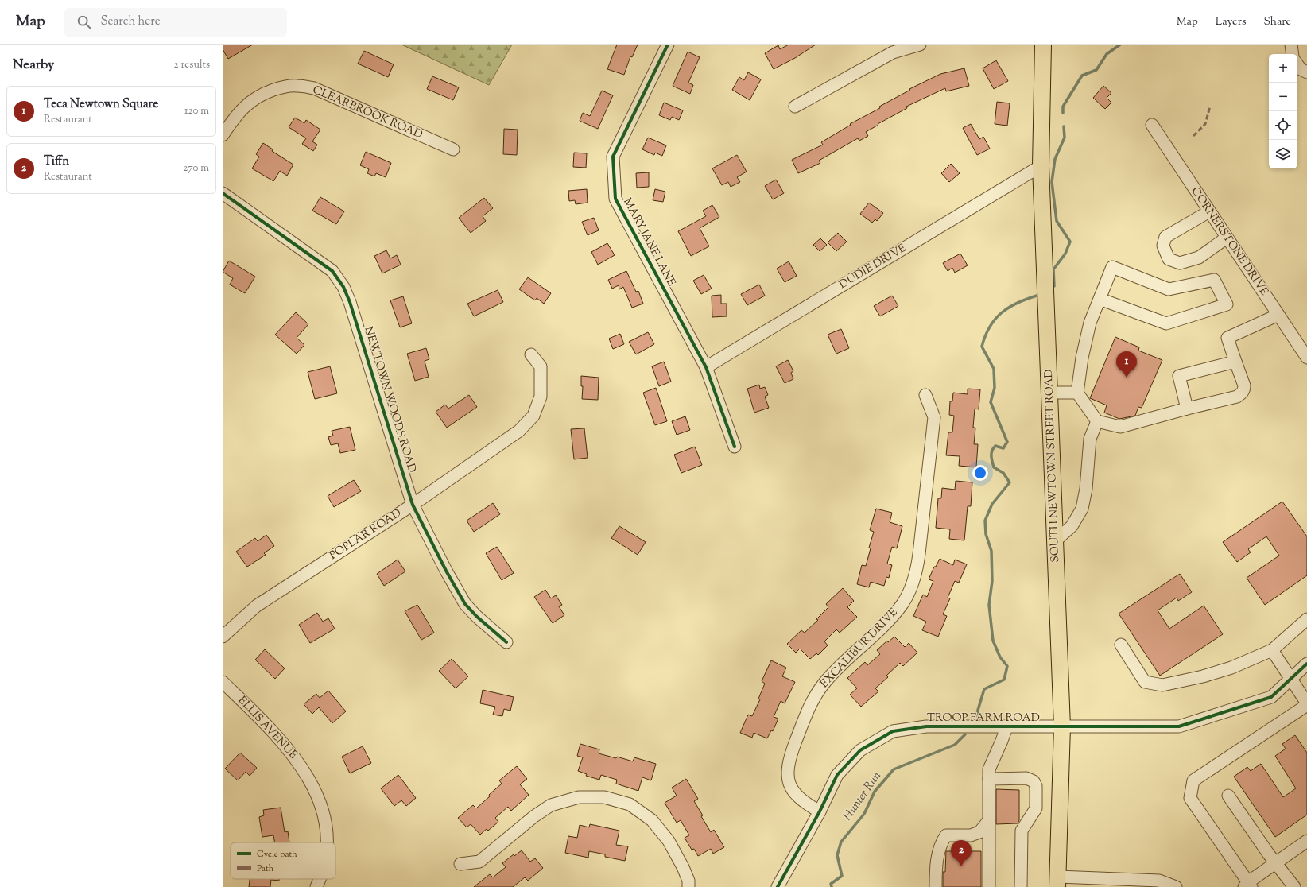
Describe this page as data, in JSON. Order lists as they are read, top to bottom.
{
  "streets": {
    "main road": ["SOUTH NEWTOWN STREET ROAD"],
    "street": [
      "CLEARBROOK ROAD",
      "CORNERSTONE DRIVE",
      "MARY JANE LANE",
      "DUDIE DRIVE",
      "NEWTOWN WOODS ROAD",
      "POPLAR ROAD",
      "EXCALIBUR DRIVE",
      "TROOP FARM ROAD",
      "ELLIS AVENUE"
    ]
  },
  "crossings": [
    ["MARY JANE LANE", "DUDIE DRIVE"],
    ["DUDIE DRIVE", "SOUTH NEWTOWN STREET ROAD"],
    ["NEWTOWN WOODS ROAD", "POPLAR ROAD"],
    ["SOUTH NEWTOWN STREET ROAD", "TROOP FARM ROAD"],
    ["EXCALIBUR DRIVE", "TROOP FARM ROAD"]
  ],
  "water": ["Hunter Run"],
  "legend": ["Cycle path", "Path"],
  "page": {
    "header": "Map",
    "search": "Search here",
    "nav": ["Map", "Layers", "Share"],
    "heading": ["Nearby", "2 results"],
    "map_buttons": ["+", "−"],
    "list": [
      {
        "mark": "1",
        "name": "Teca Newtown Square",
        "note": "Restaurant",
        "value": "120 m"
      },
      {
        "mark": "2",
        "name": "Tiffn",
        "note": "Restaurant",
        "value": "270 m"
      }
    ],
    "pins": ["1", "2"]
  }
}
